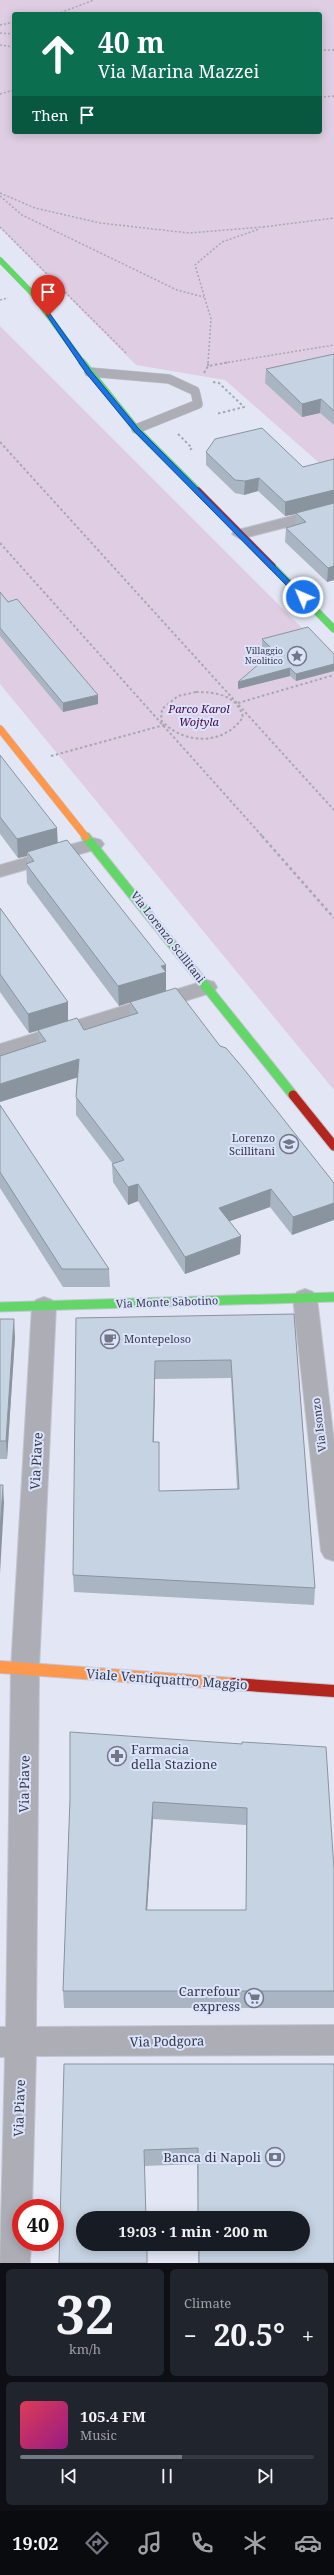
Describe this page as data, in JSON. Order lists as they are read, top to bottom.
{
  "streets": {
    "street": [
      "Via Lorenzo Scillitani",
      "Via Monte Sabotino",
      "Via Isonzo",
      "Via Piave",
      "Viale Ventiquattro Maggio",
      "Via Podgora"
    ]
  },
  "crossings": [
    ["Via Monte Sabotino", "Via Isonzo"],
    ["Via Monte Sabotino", "Via Piave"],
    ["Via Piave", "Viale Ventiquattro Maggio"],
    ["Via Piave", "Via Podgora"]
  ],
  "parks": ["Parco Karol Wojtyla"],
  "places": {
    "place": ["Villaggio Neolitico"],
    "school or university": ["Lorenzo Scillitani"],
    "cafe": ["Montepeloso"],
    "pharmacy": ["Farmacia della Stazione"],
    "supermarket": ["Carrefour express"],
    "bank": ["Banca di Napoli"]
  },
  "page": {
    "turn": ["40 m", "Via Marina Mazzei"],
    "then": "Then",
    "limit": "40",
    "trip": "19:03 · 1 min · 200 m",
    "tile": [
      ["32", "km/h"],
      "Climate"
    ],
    "heat": ["−", "20.5°", "+"],
    "song": ["105.4 FM", "Music"],
    "tabs": "19:02"
  }
}
